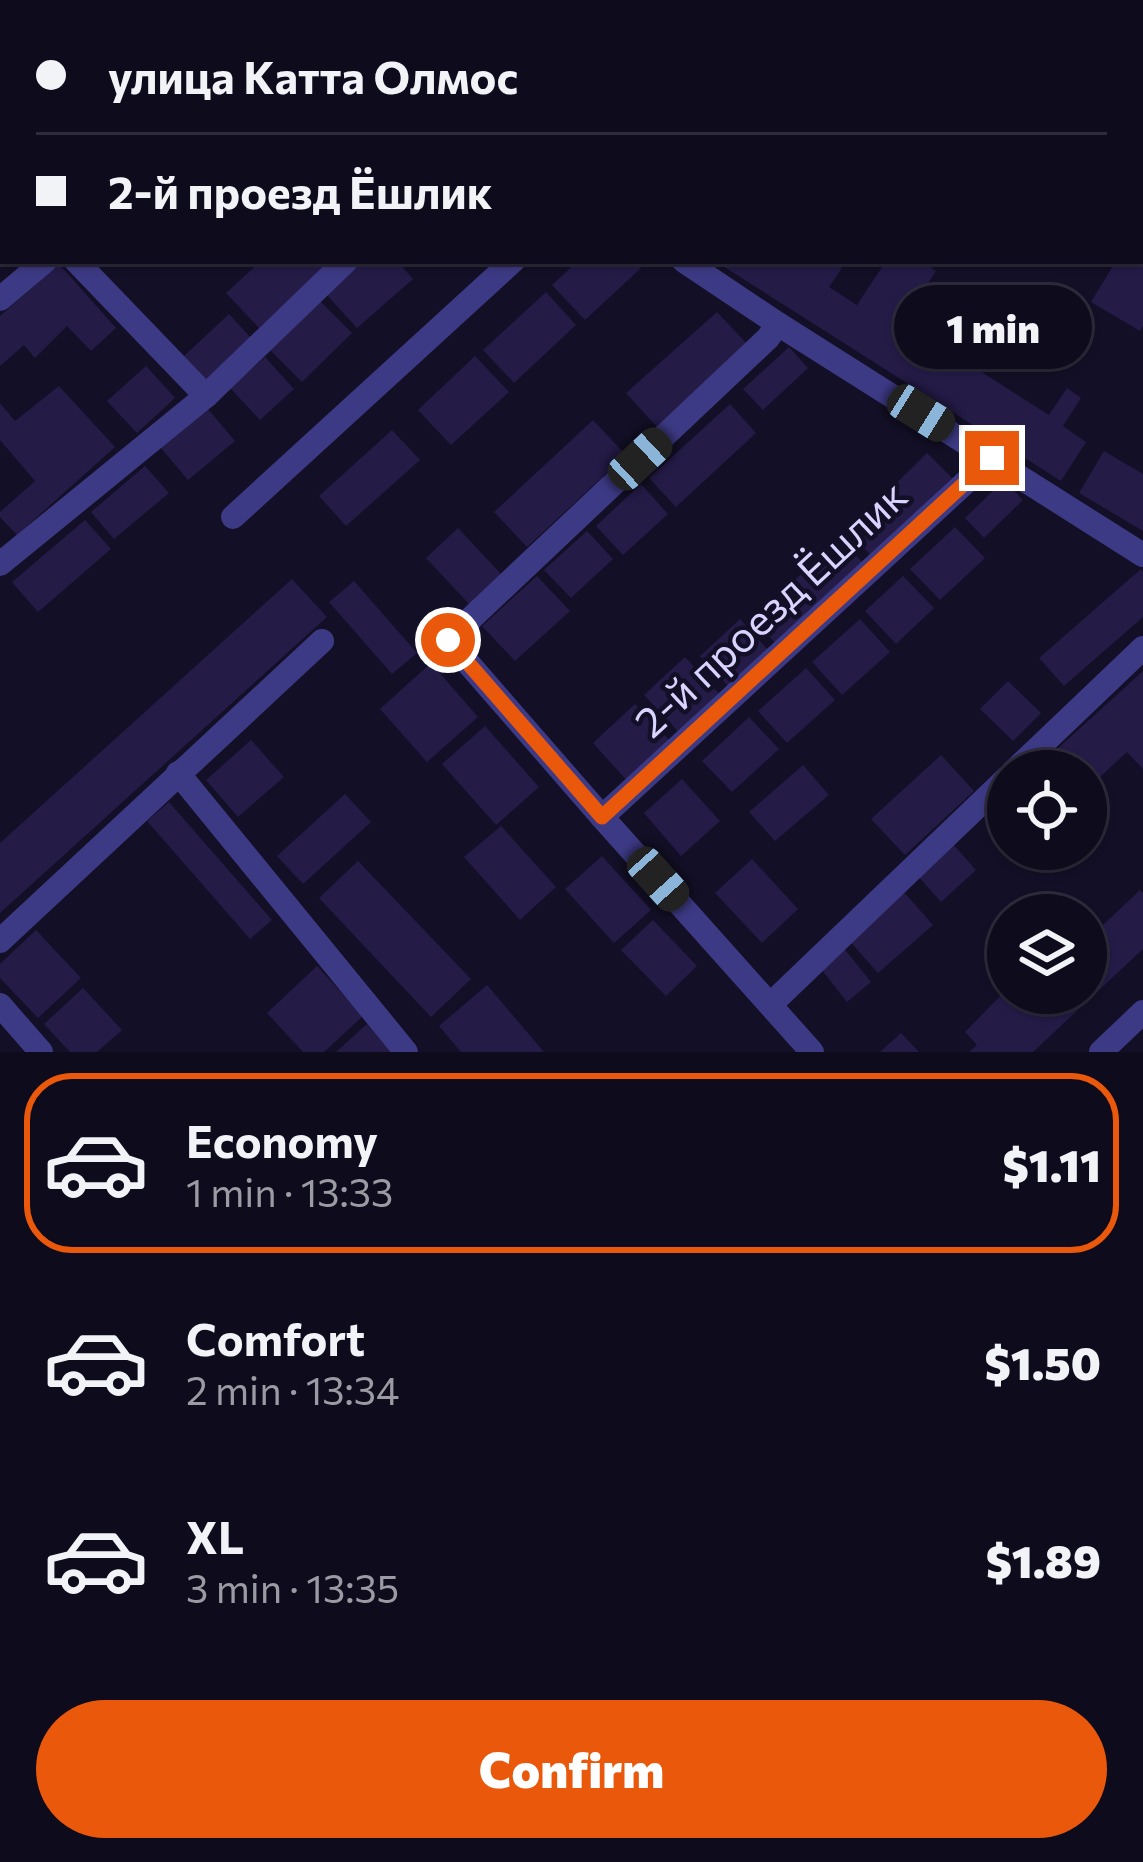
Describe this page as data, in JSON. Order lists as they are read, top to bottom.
{
  "streets": {
    "street": ["2-й проезд Ёшлик"]
  },
  "page": {
    "banner": ["улица Катта Олмос", "2-й проезд Ёшлик"],
    "bubble": "1 min",
    "list": [
      {
        "name": "Economy",
        "note": "1 min · 13:33",
        "value": "$1.11"
      },
      {
        "name": "Comfort",
        "note": "2 min · 13:34",
        "value": "$1.50"
      },
      {
        "name": "XL",
        "note": "3 min · 13:35",
        "value": "$1.89"
      }
    ],
    "buttons": "Confirm"
  }
}
